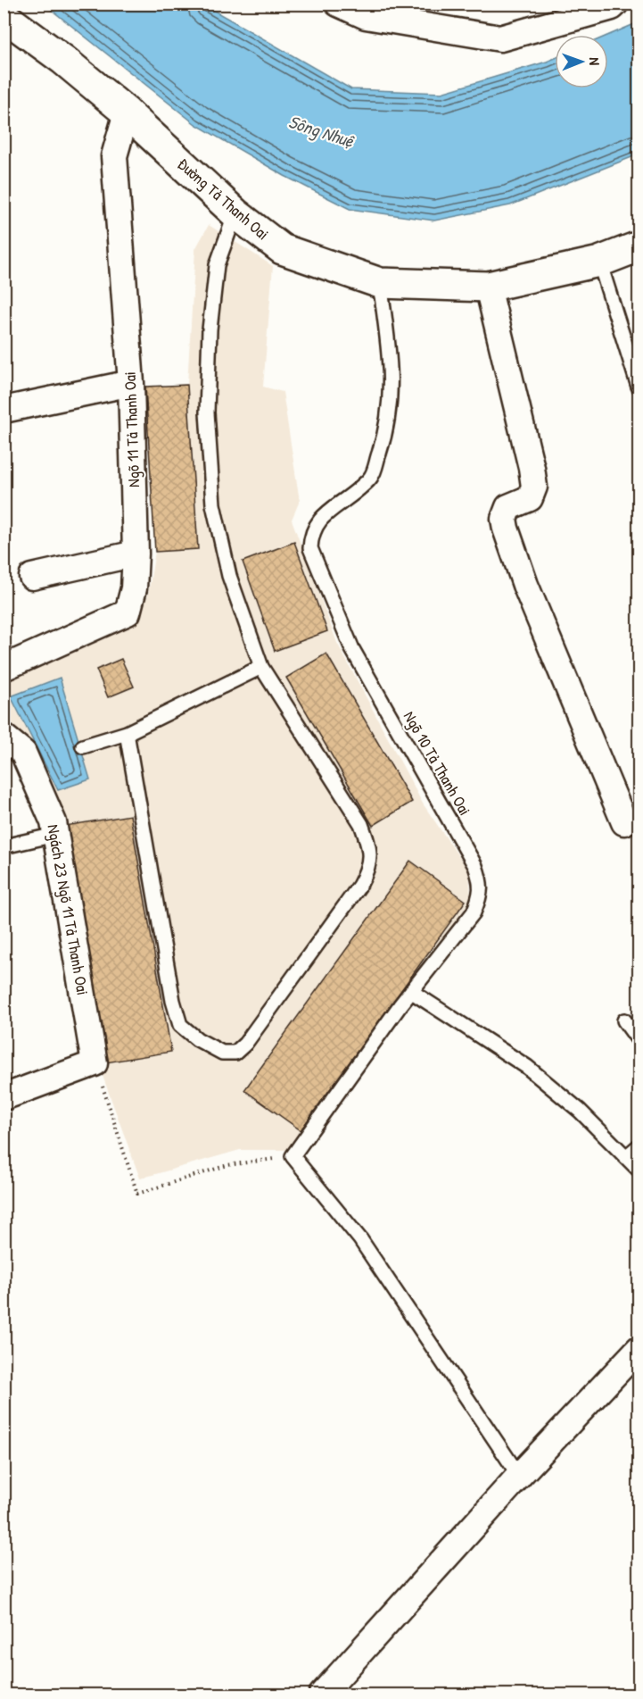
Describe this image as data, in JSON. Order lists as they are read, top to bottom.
{
  "streets": {
    "street": ["Đường Tả Thanh Oai", "Ngõ 11 Tả Thanh Oai", "Ngách 23 Ngõ 11 Tả Thanh Oai"],
    "lane": ["Ngõ 10 Tả Thanh Oai"]
  },
  "crossings": [
    ["Đường Tả Thanh Oai", "Ngõ 11 Tả Thanh Oai"],
    ["Đường Tả Thanh Oai", "Ngõ 10 Tả Thanh Oai"]
  ],
  "water": ["Sông Nhuệ"],
  "north": "right"
}
